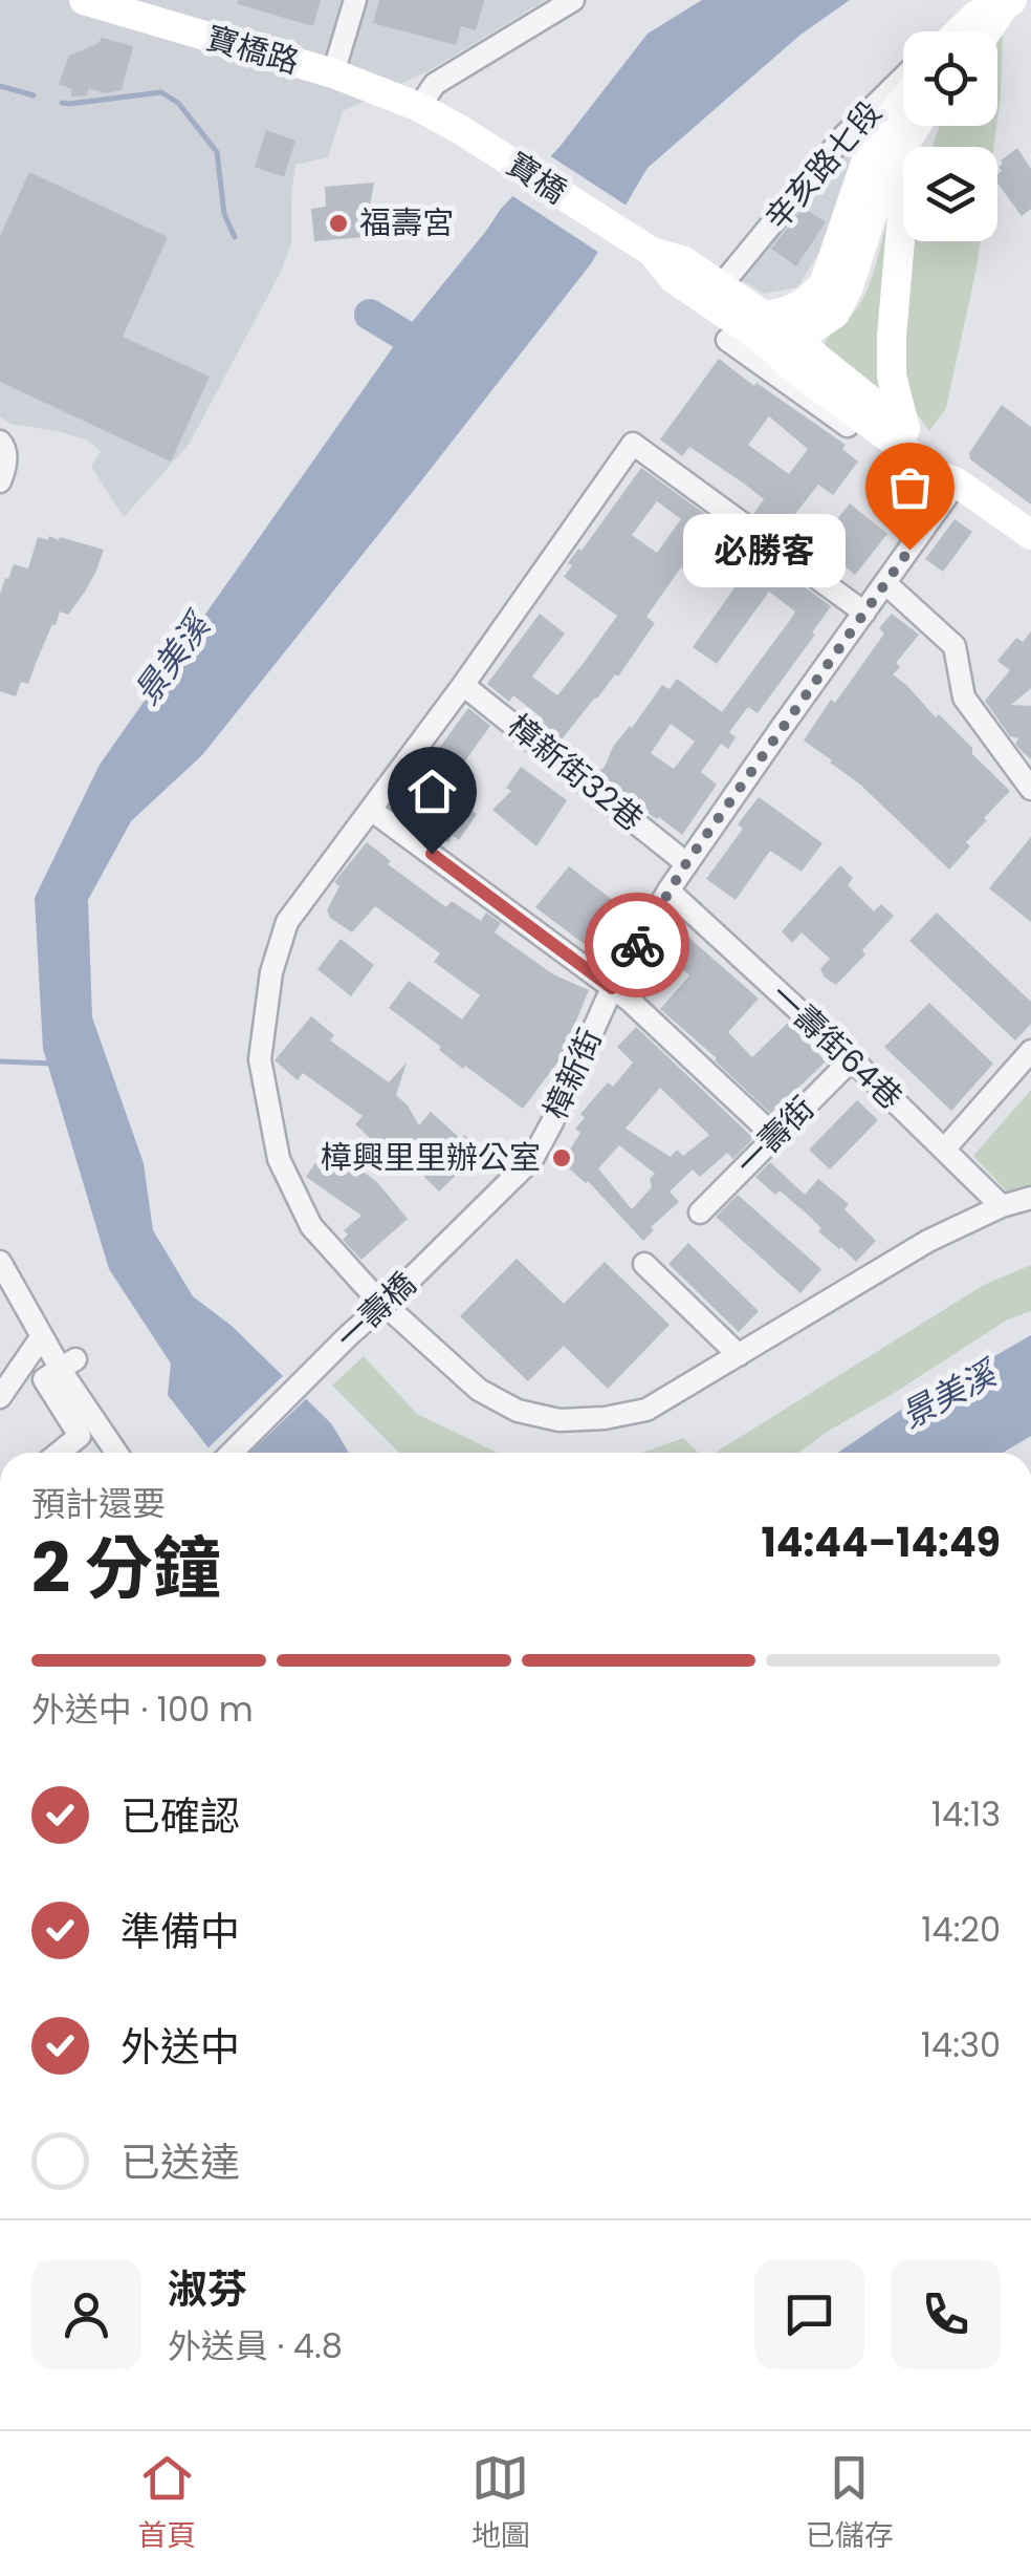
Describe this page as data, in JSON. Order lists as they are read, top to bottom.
{
  "streets": {
    "main road": ["寶橋路", "寶橋"],
    "street": [
      "辛亥路七段",
      "樟新街32巷",
      "一壽街64巷",
      "樟新街",
      "一壽街",
      "一壽橋"
    ]
  },
  "crossings": [
    ["寶橋路", "寶橋"],
    ["一壽街64巷", "樟新街"],
    ["一壽街64巷", "一壽街"],
    ["樟新街", "一壽橋"]
  ],
  "water": ["景美溪"],
  "places": ["福壽宮", "必勝客", "樟興里里辦公室"],
  "page": {
    "bubble": "必勝客",
    "heading": ["2 分鐘", "預計還要", "14:44–14:49"],
    "panel": ["淑芬", "外送員 · 4.8"],
    "bar": "外送中 · 100 m",
    "list": [
      ["已確認", "14:13"],
      ["準備中", "14:20"],
      ["外送中", "14:30"],
      "已送達"
    ],
    "tabs": ["首頁", "地圖", "已儲存"]
  }
}
